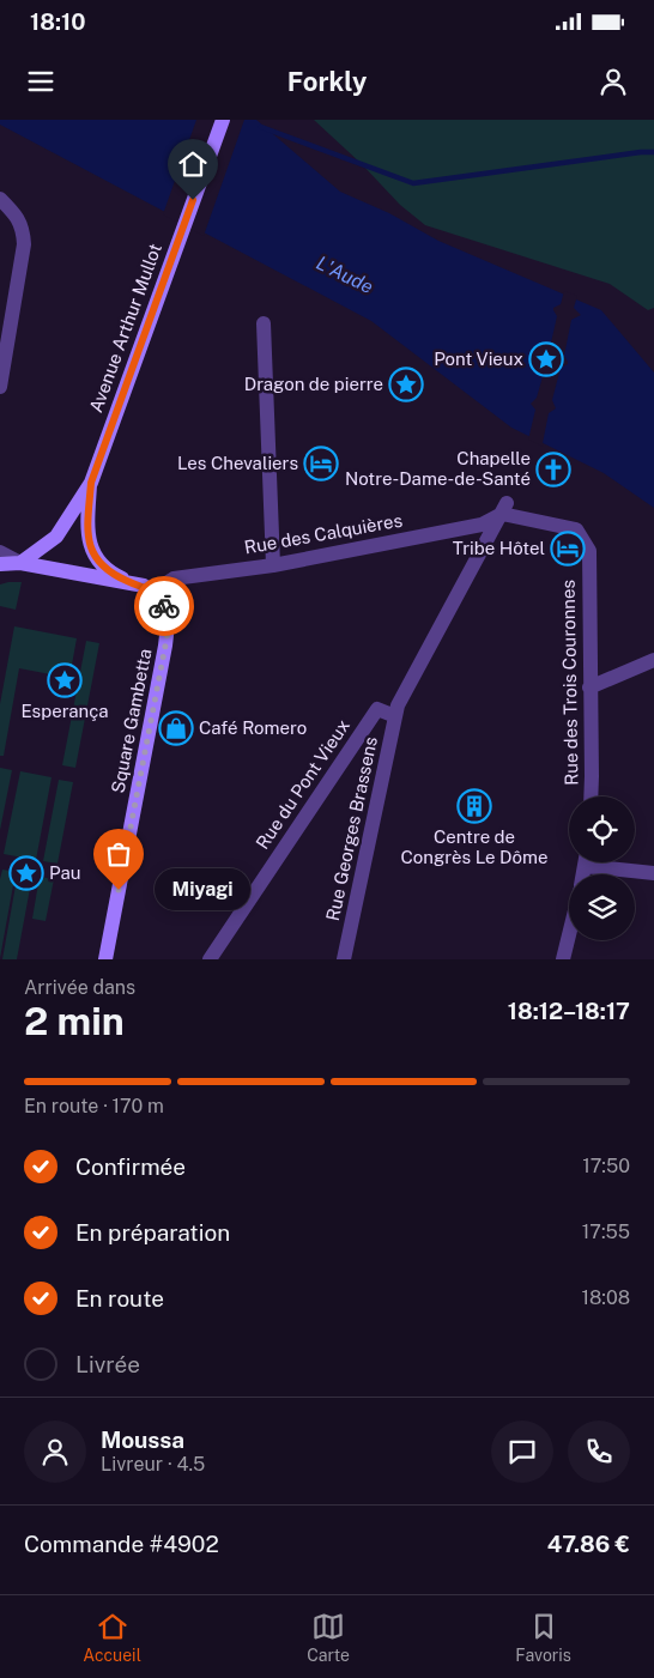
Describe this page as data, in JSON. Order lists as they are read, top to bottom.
{
  "streets": {
    "main road": ["Avenue Arthur Mullot", "Square Gambetta"],
    "street": [
      "Rue des Calquières",
      "Rue des Trois Couronnes",
      "Rue du Pont Vieux",
      "Rue Georges Brassens"
    ]
  },
  "crossings": [
    ["Rue des Calquières", "Rue des Trois Couronnes"],
    ["Rue des Calquières", "Square Gambetta"],
    ["Rue du Pont Vieux", "Rue Georges Brassens"]
  ],
  "water": ["L'Aude"],
  "places": {
    "place": [
      "Pont Vieux",
      "Dragon de pierre",
      "Esperança",
      "Pau"
    ],
    "hotel": ["Les Chevaliers", "Tribe Hôtel"],
    "church": ["Chapelle Notre-Dame-de-Santé"],
    "shop": ["Café Romero"],
    "building": ["Centre de Congrès Le Dôme"],
    "other": ["Miyagi"]
  },
  "page": {
    "status": "18:10",
    "header": "Forkly",
    "bubble": "Miyagi",
    "heading": ["2 min", "Arrivée dans", "18:12–18:17"],
    "panel": [
      "Moussa",
      "Livreur · 4.5",
      "Commande #4902",
      "47.86 €"
    ],
    "bar": "En route · 170 m",
    "list": [
      ["Confirmée", "17:50"],
      ["En préparation", "17:55"],
      ["En route", "18:08"],
      "Livrée"
    ],
    "tabs": ["Accueil", "Carte", "Favoris"]
  }
}
